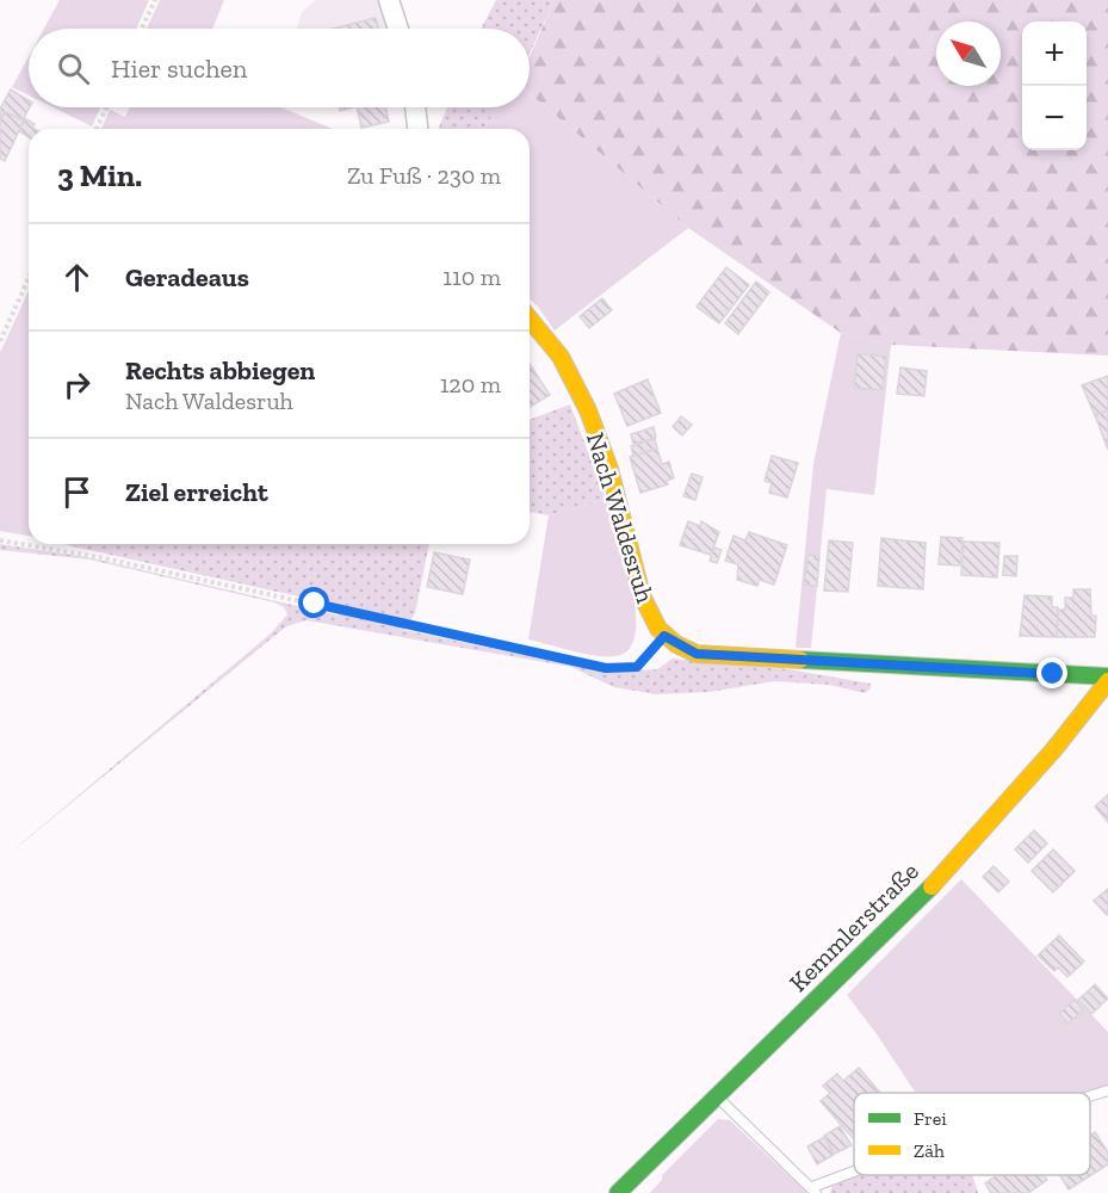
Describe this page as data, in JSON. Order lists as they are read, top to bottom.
{
  "streets": {
    "street": ["Nach Waldesruh", "Kemmlerstraße"]
  },
  "crossings": [
    ["Nach Waldesruh", "Kemmlerstraße"]
  ],
  "legend": ["Frei", "Zäh"],
  "north": "top left",
  "page": {
    "map_buttons": ["+", "−"],
    "search": "Hier suchen",
    "heading": ["3 Min.", "Zu Fuß · 230 m"],
    "list": [
      ["Geradeaus", "110 m"],
      ["Rechts abbiegen", "Nach Waldesruh", "120 m"],
      "Ziel erreicht"
    ]
  }
}
